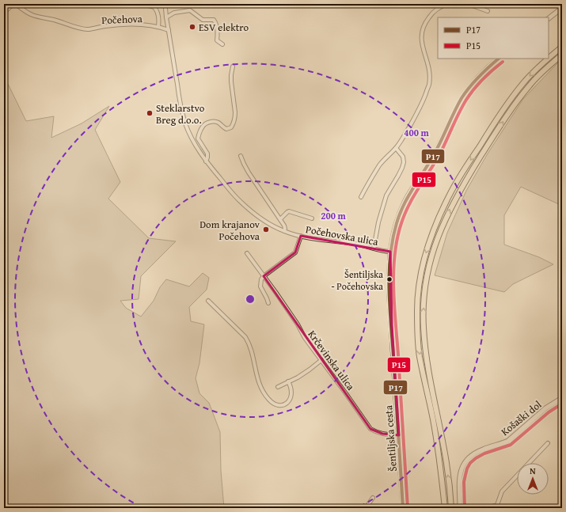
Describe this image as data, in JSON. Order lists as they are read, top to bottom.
{
  "streets": {
    "street": [
      "Počehova",
      "Počehovska ulica",
      "Krčevinska ulica",
      "Košaški dol",
      "Šentiljska cesta"
    ]
  },
  "crossings": [
    ["Počehovska ulica", "Šentiljska cesta"],
    ["Krčevinska ulica", "Šentiljska cesta"]
  ],
  "places": [
    "ESV elektro",
    "Steklarstvo Breg d.o.o.",
    "Dom krajanov Počehova",
    "Šentiljska - Počehovska"
  ],
  "lines": ["transit line P17", "transit line P15"],
  "legend": ["P17", "P15"],
  "north": "top",
  "rings": ["400 m", "200 m"]
}
